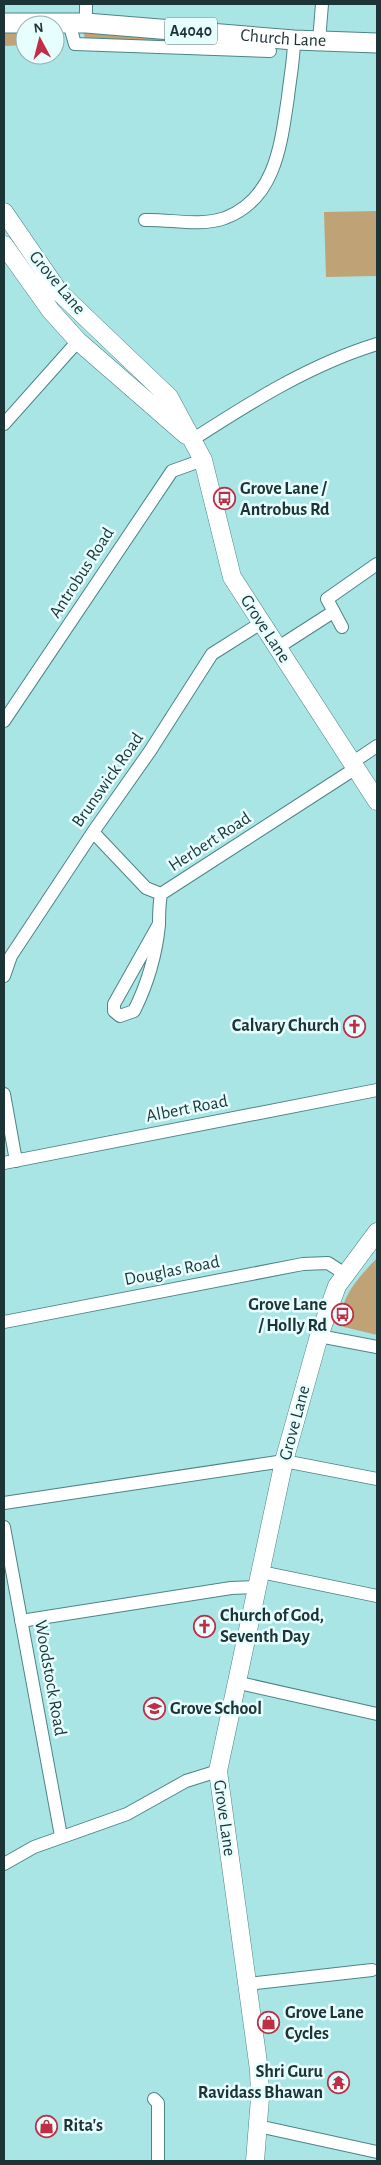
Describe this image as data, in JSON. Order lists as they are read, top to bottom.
{
  "streets": {
    "main road": ["A4040", "Church Lane"],
    "street": [
      "Grove Lane",
      "Antrobus Road",
      "Brunswick Road",
      "Herbert Road",
      "Albert Road",
      "Douglas Road",
      "Woodstock Road"
    ]
  },
  "crossings": [
    ["Grove Lane", "Antrobus Road"],
    ["Grove Lane", "Brunswick Road"],
    ["Grove Lane", "Herbert Road"],
    ["Grove Lane", "Douglas Road"],
    ["Brunswick Road", "Herbert Road"]
  ],
  "places": {
    "bus stop": ["Grove Lane / Antrobus Rd", "Grove Lane / Holly Rd"],
    "church": ["Calvary Church", "Church of God, Seventh Day"],
    "school or university": ["Grove School"],
    "shop": ["Grove Lane Cycles", "Rita's"],
    "temple": ["Shri Guru Ravidass Bhawan"]
  },
  "north": "top"
}
